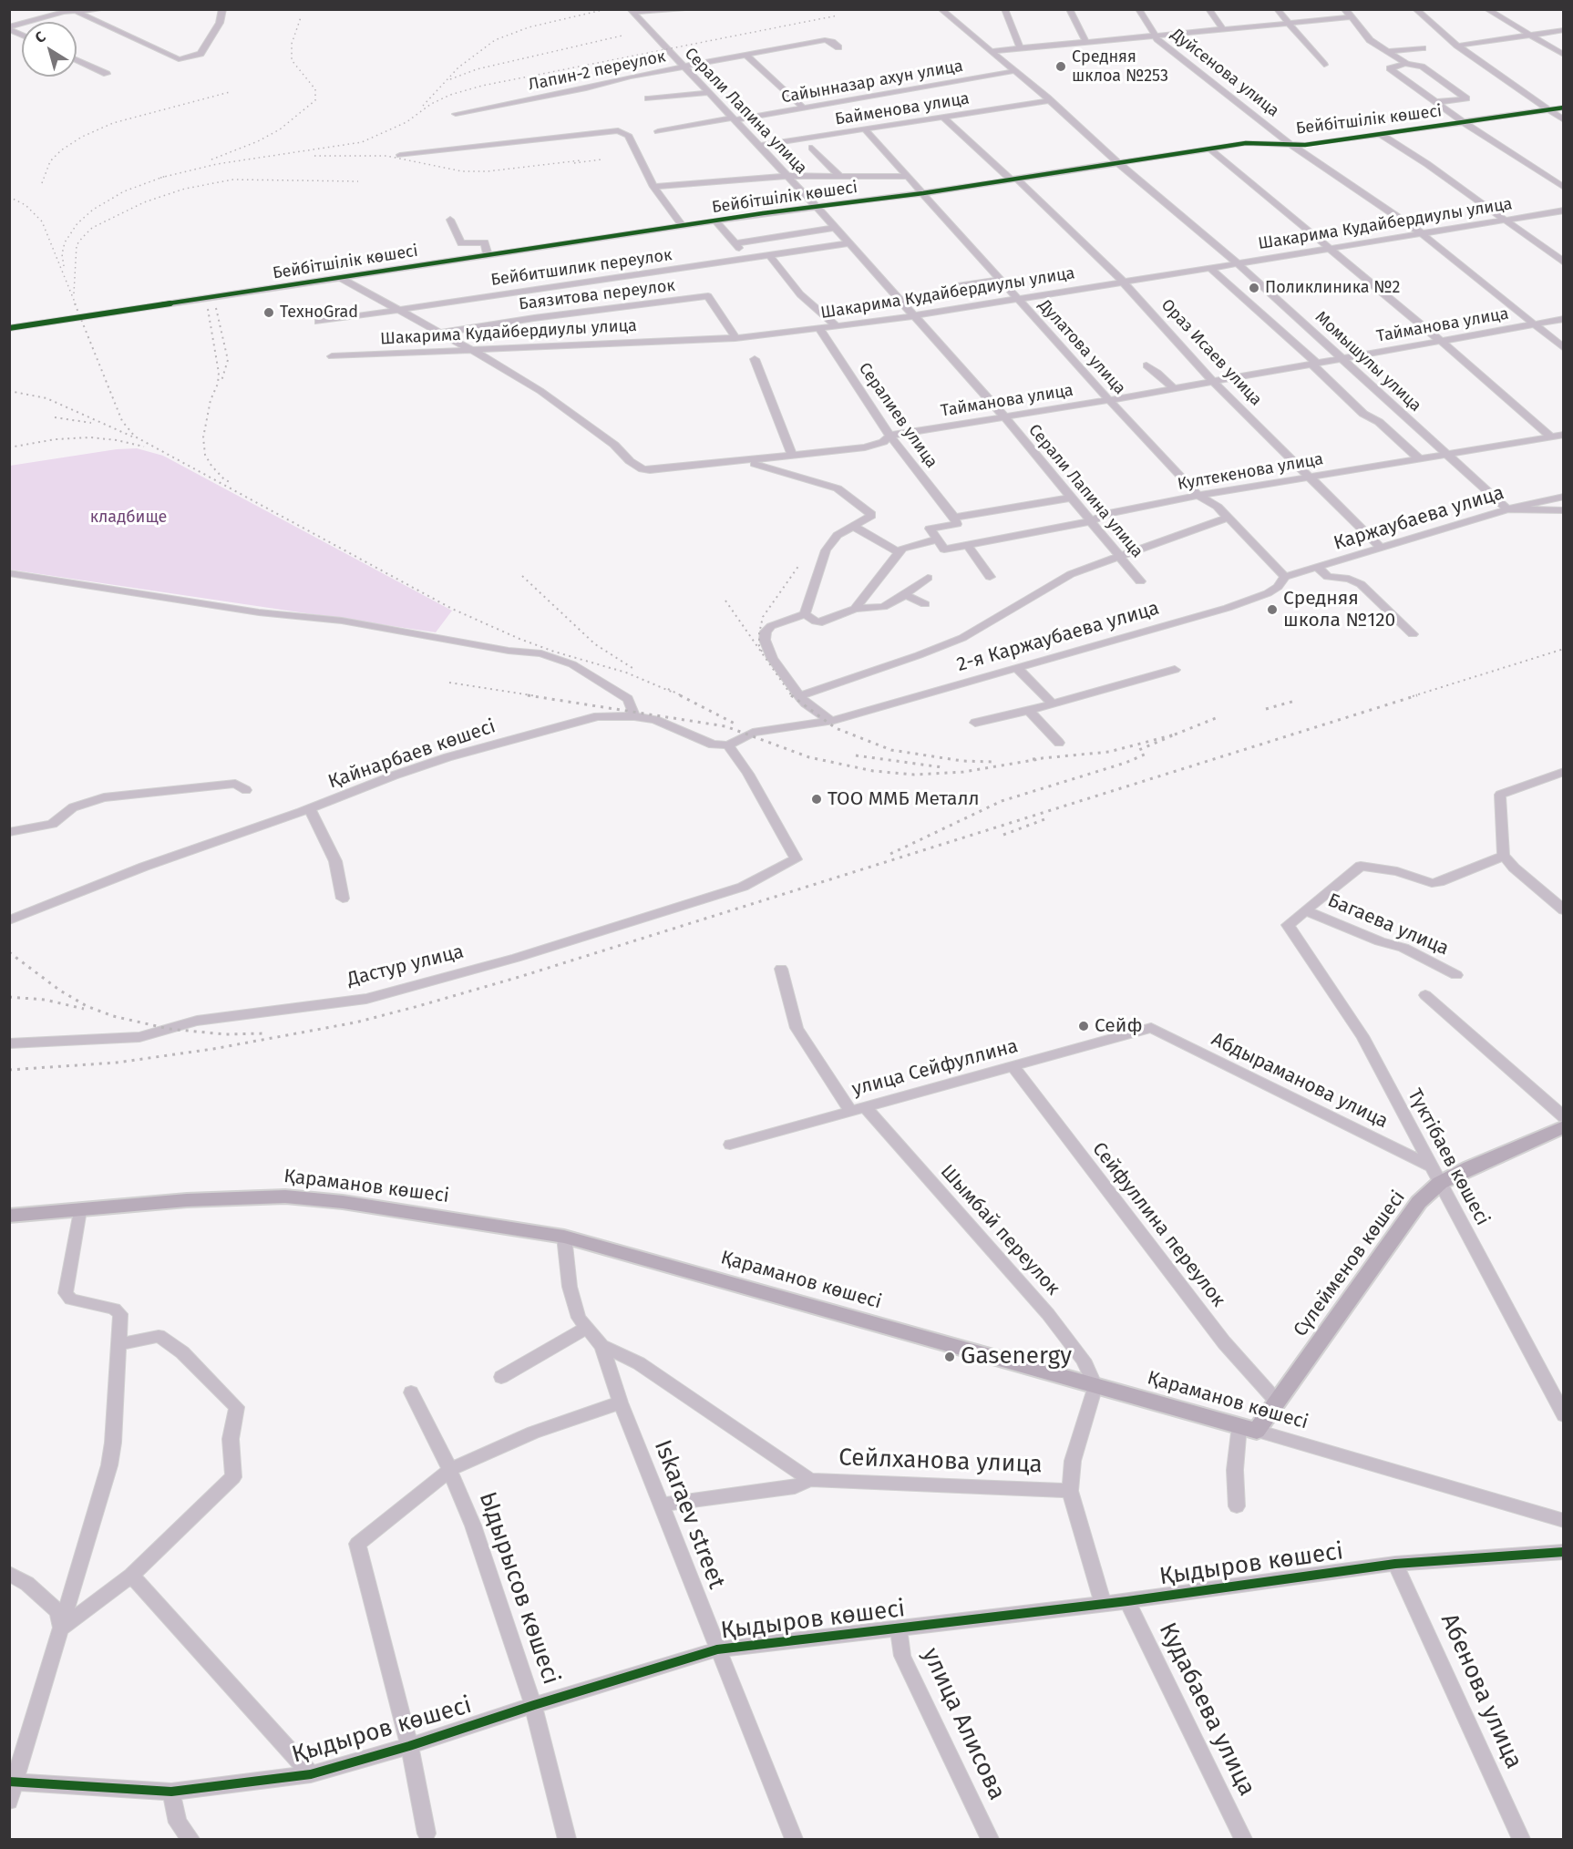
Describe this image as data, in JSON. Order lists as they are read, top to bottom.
{
  "streets": {
    "main road": ["Қараманов көшесі", "Сүлейменов көшесі"],
    "street": [
      "Лапин-2 переулок",
      "Дуйсенова улица",
      "Сайынназар ахун улица",
      "Байменова улица",
      "Серали Лапина улица",
      "Бейбітшілік көшесі",
      "Шакарима Кудайбердиулы улица",
      "Бейбитшилик переулок",
      "Баязитова переулок",
      "Тайманова улица",
      "Дулатова улица",
      "Ораз Исаев улица",
      "Момышулы улица",
      "Сералиев улица",
      "Култекенова улица",
      "Каржаубаева улица",
      "2-я Каржаубаева улица",
      "Қайнарбаев көшесі",
      "Багаева улица",
      "Дастур улица",
      "улица Сейфуллина",
      "Абдыраманова улица",
      "Түктібаев көшесі",
      "Сейфуллина переулок",
      "Шымбай переулок",
      "Сейлханова улица",
      "Iskaraev street",
      "Қыдыров көшесі",
      "Ыдырысов көшесі",
      "Абенова улица",
      "Кудабаева улица",
      "улица Алисова"
    ]
  },
  "crossings": [
    ["Лапин-2 переулок", "Серали Лапина улица"],
    ["Дуйсенова улица", "Бейбітшілік көшесі"],
    ["Дуйсенова улица", "Шакарима Кудайбердиулы улица"],
    ["Дуйсенова улица", "Тайманова улица"],
    ["Сайынназар ахун улица", "Серали Лапина улица"],
    ["Сайынназар ахун улица", "Момышулы улица"],
    ["Байменова улица", "Серали Лапина улица"],
    ["Байменова улица", "Дулатова улица"],
    ["Байменова улица", "Ораз Исаев улица"],
    ["Байменова улица", "Момышулы улица"],
    ["Серали Лапина улица", "Бейбітшілік көшесі"],
    ["Серали Лапина улица", "Шакарима Кудайбердиулы улица"],
    ["Серали Лапина улица", "Бейбитшилик переулок"],
    ["Серали Лапина улица", "Тайманова улица"],
    ["Серали Лапина улица", "Култекенова улица"],
    ["Бейбітшілік көшесі", "Дулатова улица"],
    ["Бейбітшілік көшесі", "Ораз Исаев улица"],
    ["Бейбітшілік көшесі", "Момышулы улица"],
    ["Шакарима Кудайбердиулы улица", "Баязитова переулок"],
    ["Шакарима Кудайбердиулы улица", "Тайманова улица"],
    ["Шакарима Кудайбердиулы улица", "Дулатова улица"],
    ["Шакарима Кудайбердиулы улица", "Ораз Исаев улица"],
    ["Шакарима Кудайбердиулы улица", "Момышулы улица"],
    ["Шакарима Кудайбердиулы улица", "Сералиев улица"],
    ["Тайманова улица", "Дулатова улица"],
    ["Тайманова улица", "Ораз Исаев улица"],
    ["Тайманова улица", "Момышулы улица"],
    ["Тайманова улица", "Сералиев улица"],
    ["Дулатова улица", "Култекенова улица"],
    ["Дулатова улица", "Каржаубаева улица"],
    ["Дулатова улица", "2-я Каржаубаева улица"],
    ["Ораз Исаев улица", "Култекенова улица"],
    ["Ораз Исаев улица", "Каржаубаева улица"],
    ["Момышулы улица", "Култекенова улица"],
    ["Момышулы улица", "Каржаубаева улица"],
    ["Каржаубаева улица", "2-я Каржаубаева улица"],
    ["Қайнарбаев көшесі", "Дастур улица"],
    ["Багаева улица", "Түктібаев көшесі"],
    ["улица Сейфуллина", "Абдыраманова улица"],
    ["улица Сейфуллина", "Сейфуллина переулок"],
    ["улица Сейфуллина", "Шымбай переулок"],
    ["Абдыраманова улица", "Түктібаев көшесі"],
    ["Түктібаев көшесі", "Сүлейменов көшесі"],
    ["Қараманов көшесі", "Шымбай переулок"],
    ["Қараманов көшесі", "Сүлейменов көшесі"],
    ["Қараманов көшесі", "Iskaraev street"],
    ["Сейфуллина переулок", "Сүлейменов көшесі"],
    ["Сейлханова улица", "Iskaraev street"],
    ["Iskaraev street", "Қыдыров көшесі"],
    ["Қыдыров көшесі", "Ыдырысов көшесі"],
    ["Қыдыров көшесі", "Абенова улица"],
    ["Қыдыров көшесі", "Кудабаева улица"],
    ["Қыдыров көшесі", "улица Алисова"]
  ],
  "parks": ["кладбище"],
  "places": [
    "Средняя шклоа №253",
    "Поликлиника №2",
    "ТехноGrad",
    "Средняя школа №120",
    "ТОО ММБ Металл",
    "Сейф",
    "Gasenergy"
  ],
  "north": "top left"
}
